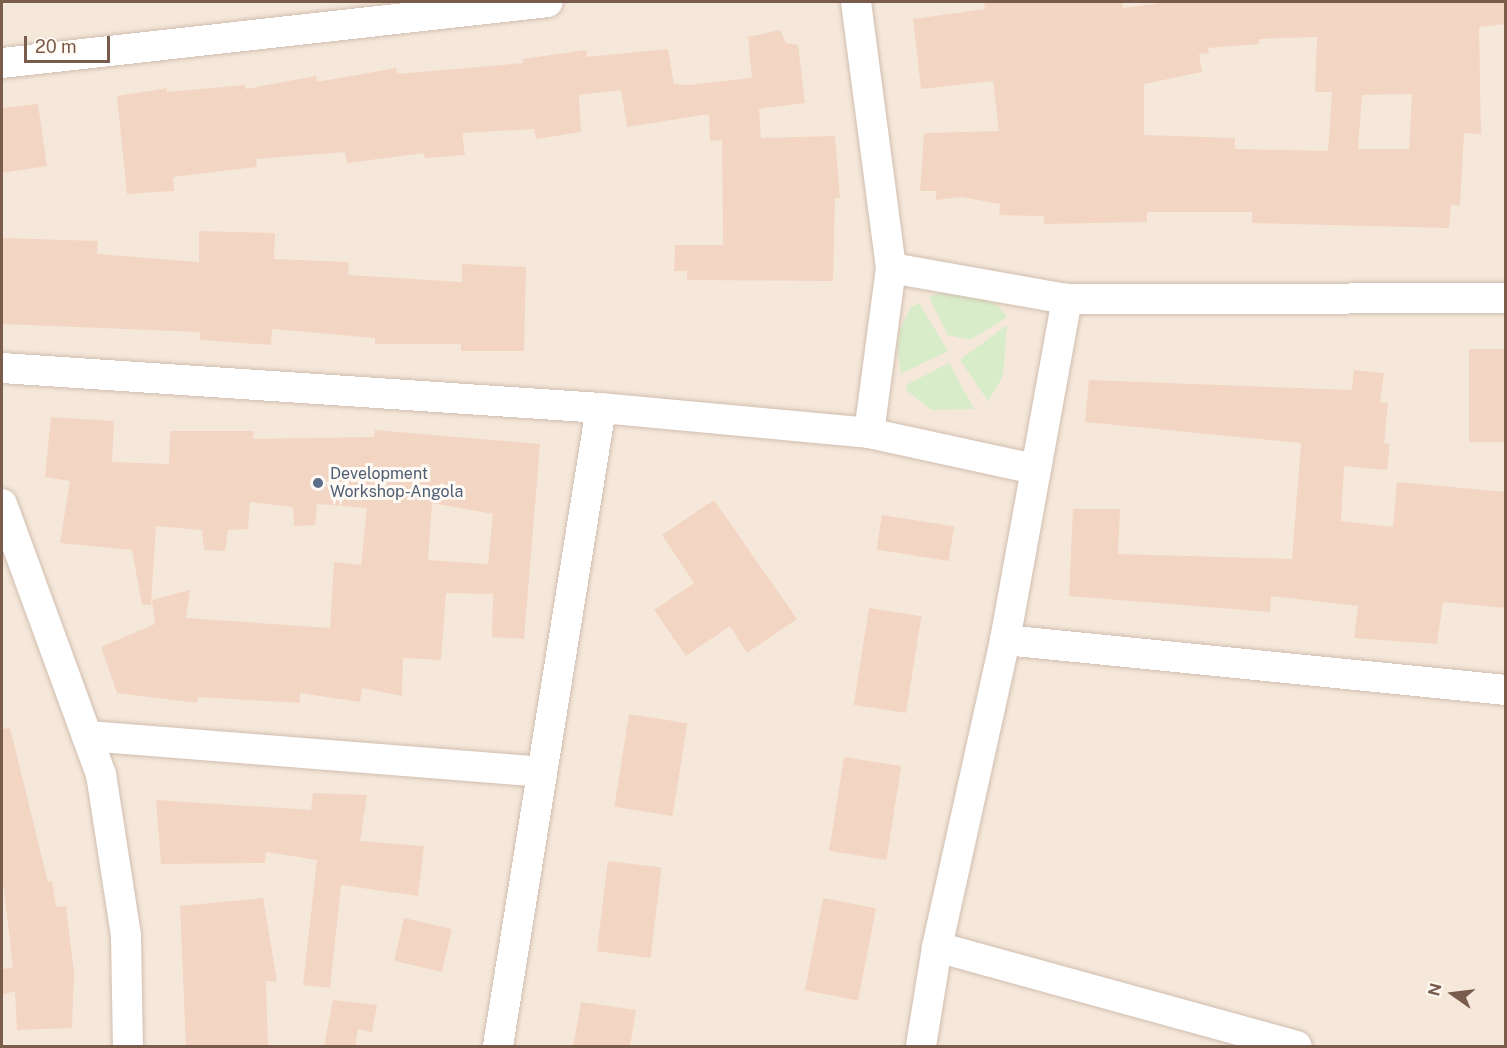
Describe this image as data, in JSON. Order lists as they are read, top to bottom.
{
  "places": ["Development Workshop-Angola"],
  "scale_bar": "20 m",
  "north": "left"
}
